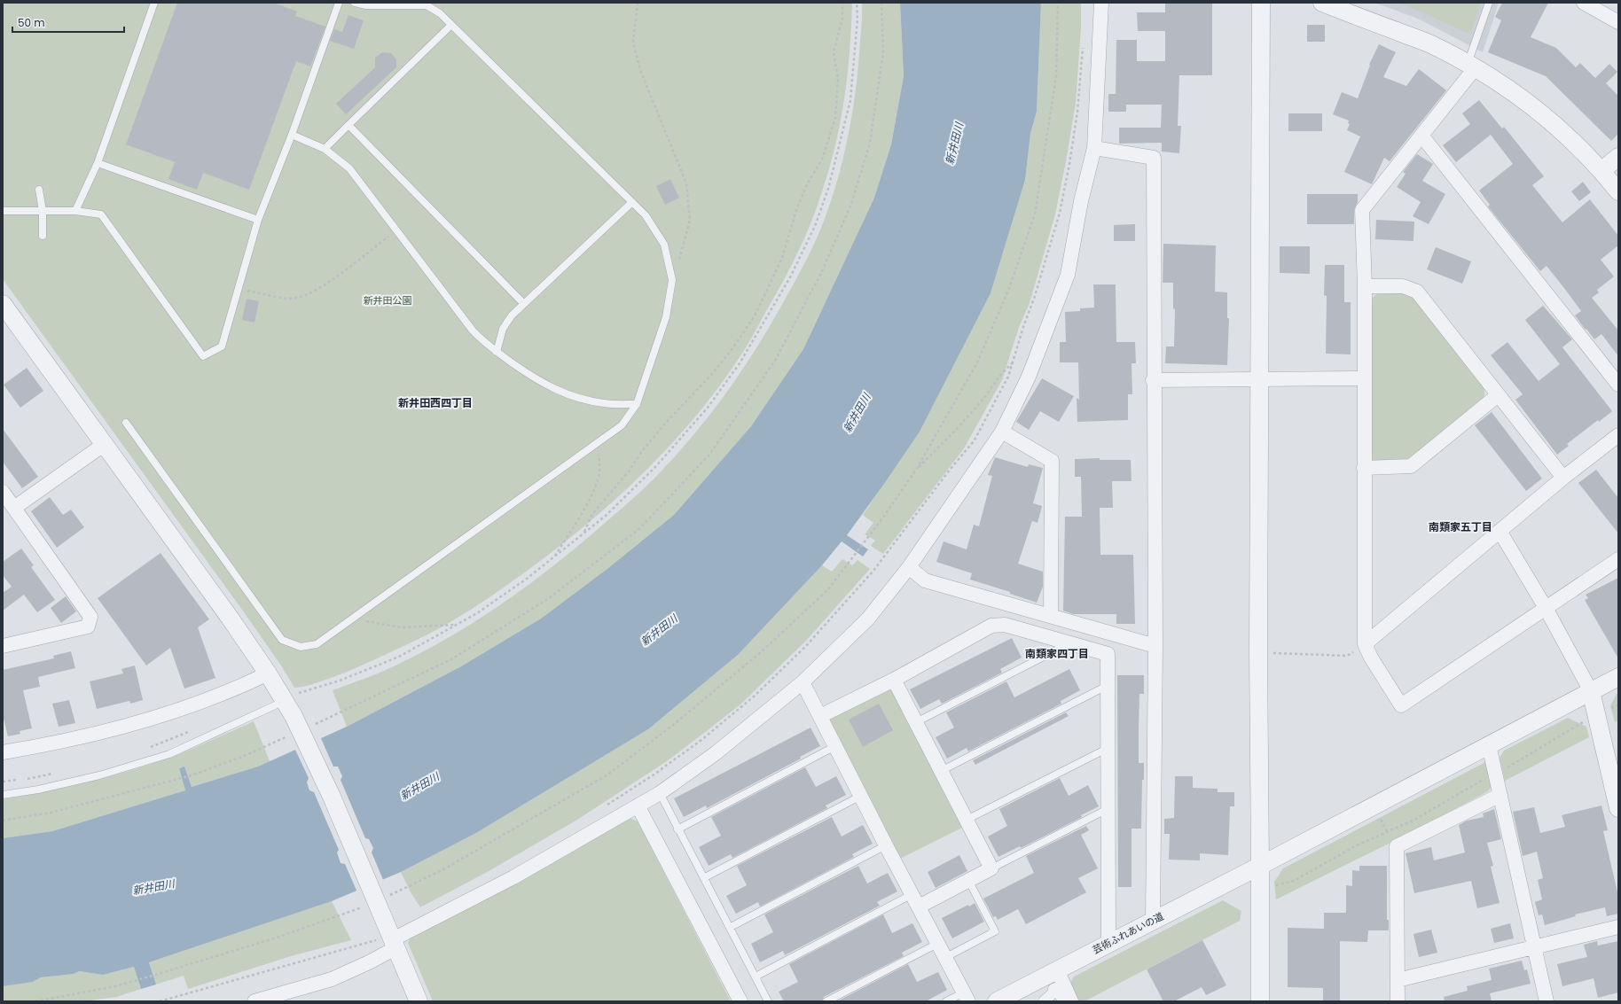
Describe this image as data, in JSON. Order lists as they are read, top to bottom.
{
  "streets": {
    "street": ["芸術ふれあいの道"]
  },
  "districts": ["新井田西四丁目", "南類家五丁目", "南類家四丁目"],
  "water": ["新井田川"],
  "parks": ["新井田公園"],
  "scale_bar": "50 m"
}
